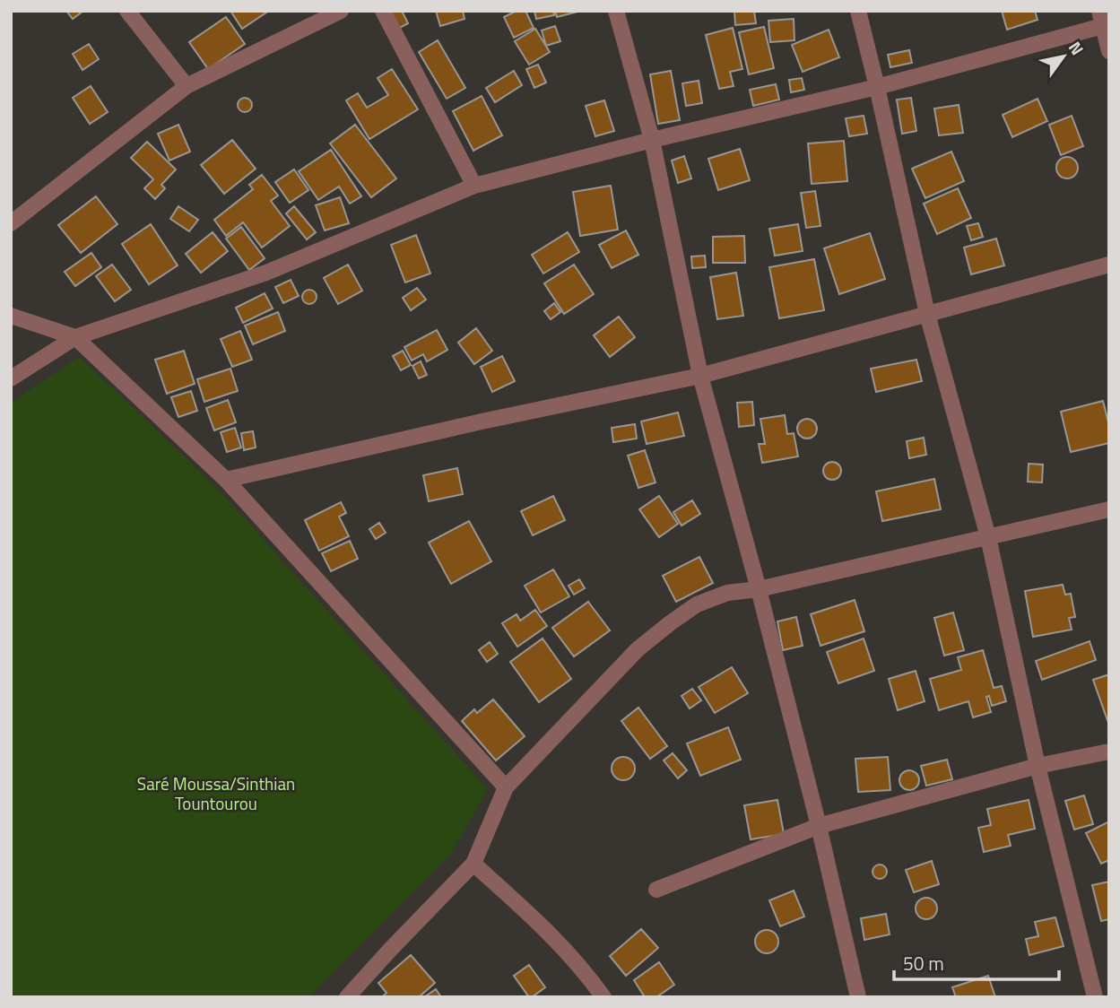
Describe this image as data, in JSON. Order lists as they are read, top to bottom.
{
  "parks": ["Saré Moussa/Sinthian Tountourou"],
  "scale_bar": "50 m",
  "north": "top right"
}
